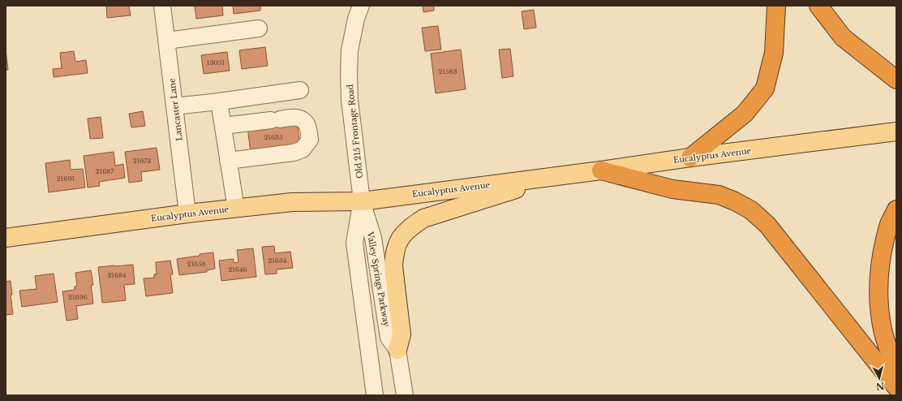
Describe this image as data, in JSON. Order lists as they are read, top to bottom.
{
  "streets": {
    "main road": ["Eucalyptus Avenue"],
    "street": ["Lancaster Lane", "Old 215 Frontage Road", "Valley Springs Parkway"]
  },
  "crossings": [
    ["Lancaster Lane", "Eucalyptus Avenue"],
    ["Old 215 Frontage Road", "Eucalyptus Avenue"],
    ["Old 215 Frontage Road", "Valley Springs Parkway"],
    ["Eucalyptus Avenue", "Valley Springs Parkway"]
  ],
  "house_numbers": [
    "13051",
    "21583",
    "21635",
    "21673",
    "21687",
    "21691",
    "21634",
    "21658",
    "21646",
    "21684",
    "21696"
  ],
  "north": "bottom"
}
